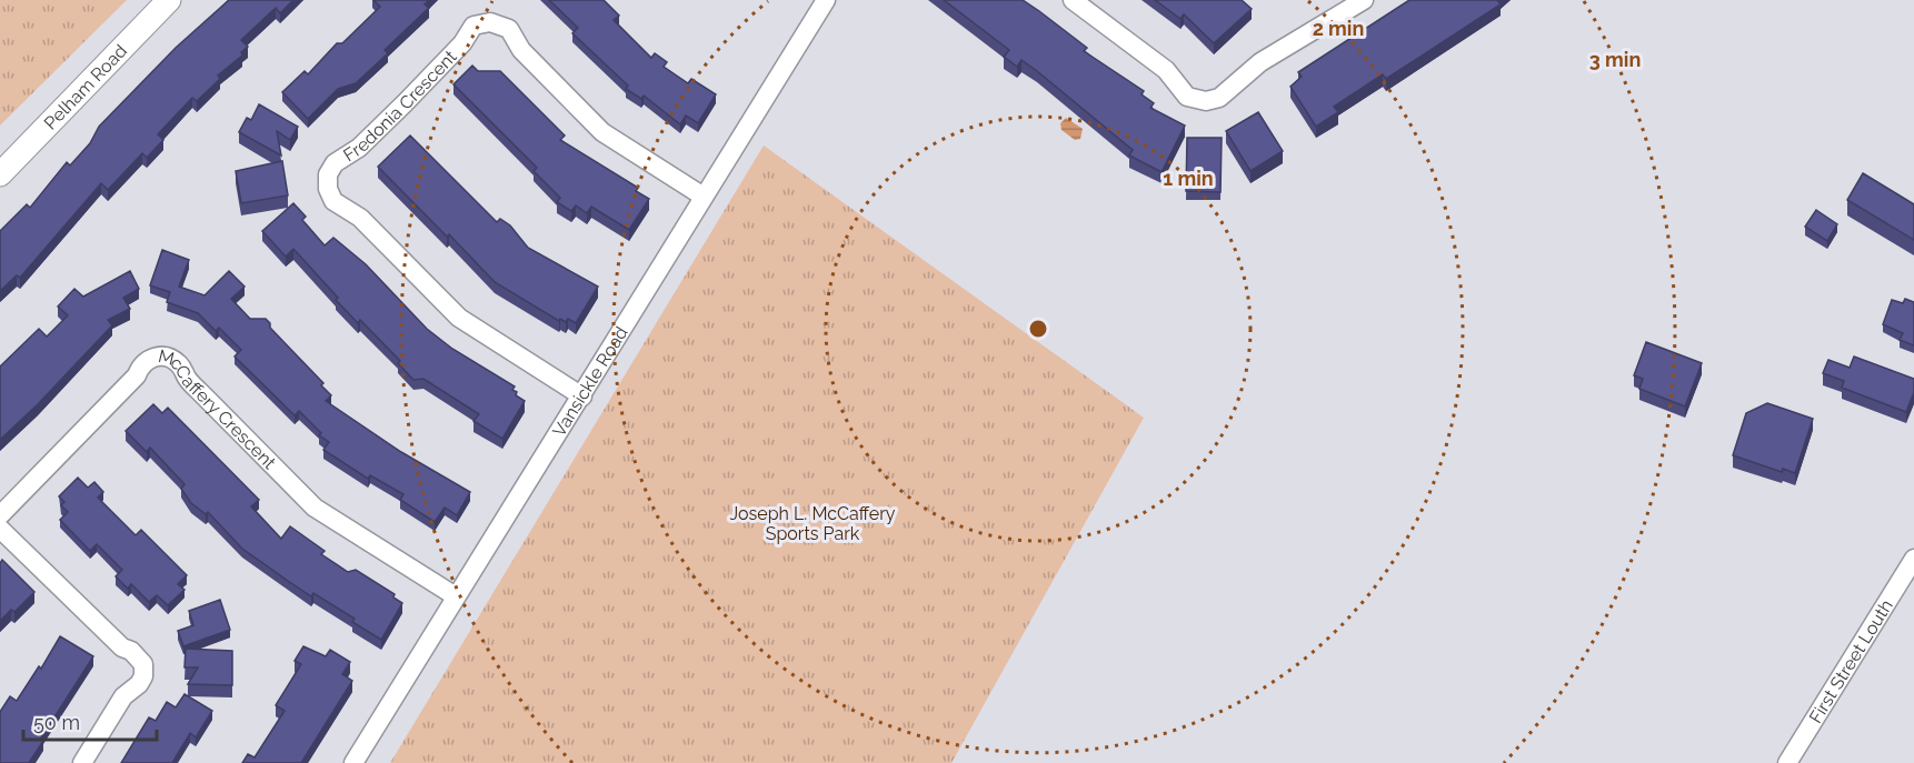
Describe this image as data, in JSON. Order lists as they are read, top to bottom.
{
  "streets": {
    "main road": ["Pelham Road"],
    "street": [
      "Fredonia Crescent",
      "Vansickle Road",
      "McCaffery Crescent",
      "First Street Louth"
    ]
  },
  "crossings": [
    ["Fredonia Crescent", "Vansickle Road"],
    ["Vansickle Road", "McCaffery Crescent"]
  ],
  "parks": ["Joseph L. McCaffery Sports Park"],
  "scale_bar": "50 m",
  "rings": ["2 min", "3 min", "1 min"]
}
